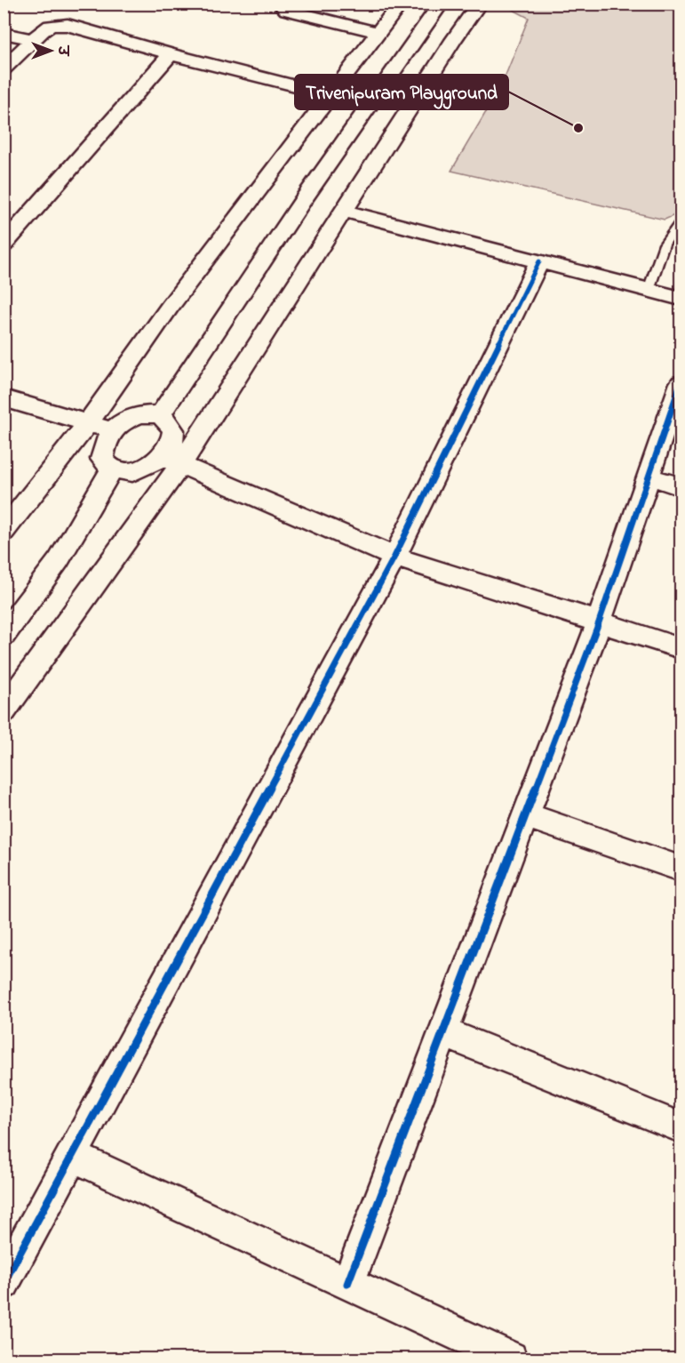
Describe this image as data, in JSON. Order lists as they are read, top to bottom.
{
  "places": ["Trivenipuram Playground"],
  "north": "right"
}
